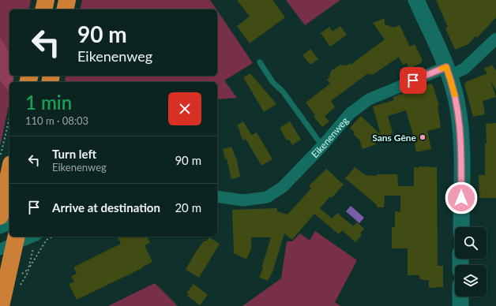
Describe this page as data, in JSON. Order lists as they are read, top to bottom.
{
  "streets": {
    "street": ["Eikenenweg"]
  },
  "places": ["Sans Gêne"],
  "page": {
    "turn": ["90 m", "Eikenenweg"],
    "heading": ["1 min", "110 m · 08:03"],
    "list": [
      {
        "name": "Turn left",
        "note": "Eikenenweg",
        "value": "90 m"
      },
      {
        "name": "Arrive at destination",
        "value": "20 m"
      }
    ]
  }
}
